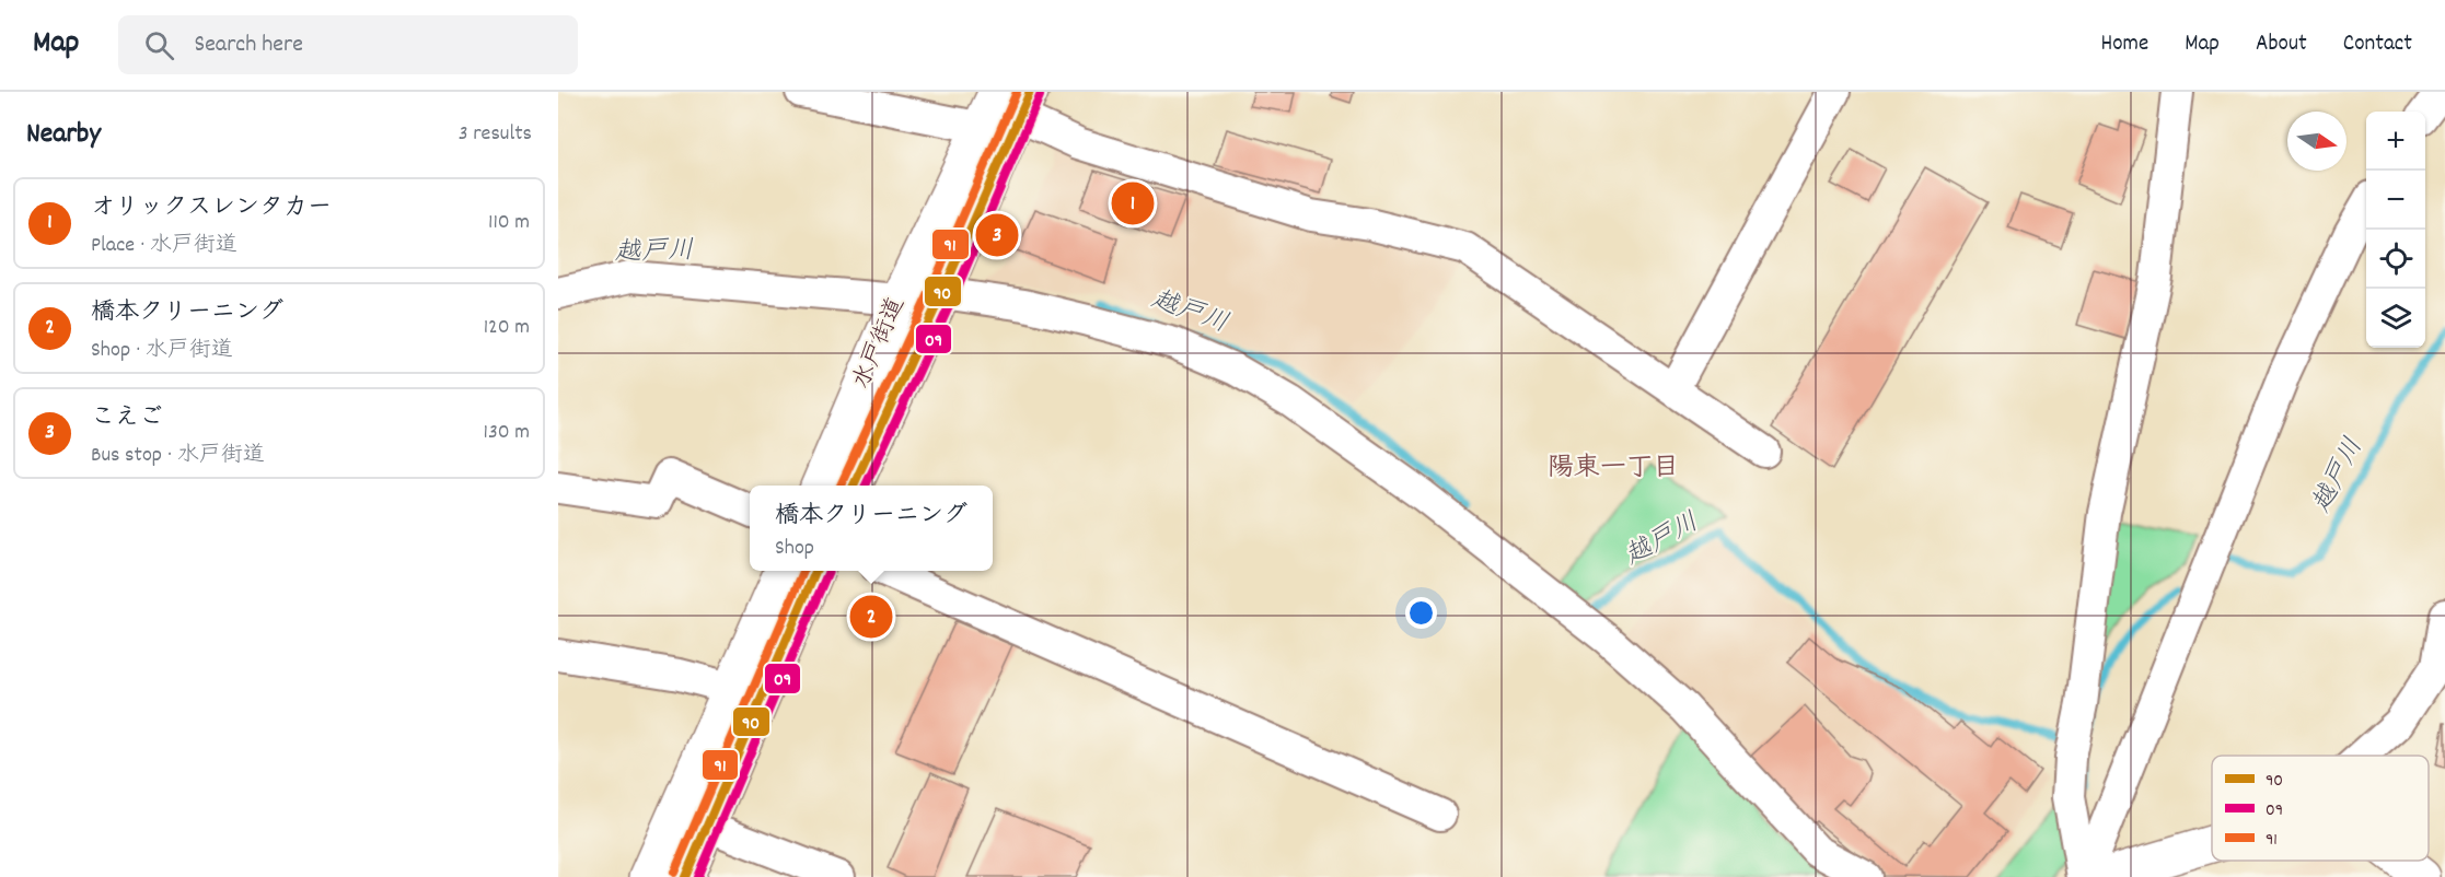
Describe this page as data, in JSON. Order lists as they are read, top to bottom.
{
  "streets": {
    "main road": ["水戸街道"]
  },
  "districts": ["陽東一丁目"],
  "water": ["越戸川"],
  "lines": ["transit line 90", "transit line 91", "transit line 09"],
  "legend": ["90", "09", "91"],
  "north": "right",
  "page": {
    "header": "Map",
    "search": "Search here",
    "nav": [
      "Home",
      "Map",
      "About",
      "Contact"
    ],
    "heading": ["Nearby", "3 results"],
    "map_buttons": ["+", "−"],
    "list": [
      {
        "mark": "1",
        "name": "オリックスレンタカー",
        "note": "Place · 水戸街道",
        "value": "110 m"
      },
      {
        "mark": "2",
        "name": "橋本クリーニング",
        "note": "Shop · 水戸街道",
        "value": "120 m"
      },
      {
        "mark": "3",
        "name": "こえご",
        "note": "Bus stop · 水戸街道",
        "value": "130 m"
      }
    ],
    "pins": ["1", "3", "2"],
    "popup": ["橋本クリーニング", "Shop"]
  }
}
